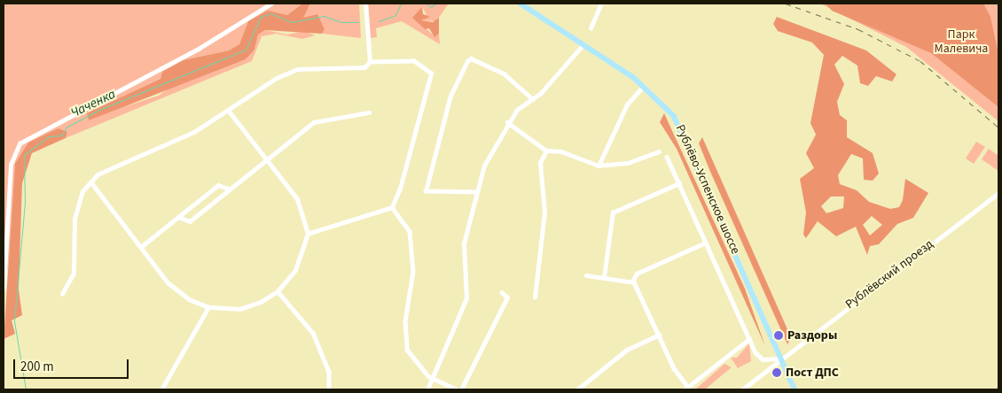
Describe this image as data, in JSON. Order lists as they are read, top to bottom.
{
  "streets": {
    "main road": ["Рублёво-Успенское шоссе"],
    "street": ["Рублёвский проезд"]
  },
  "crossings": [
    ["Рублёво-Успенское шоссе", "Рублёвский проезд"]
  ],
  "water": ["Чаченка"],
  "parks": ["Парк Малевича"],
  "places": ["Раздоры", "Пост ДПС"],
  "scale_bar": "200 m"
}
